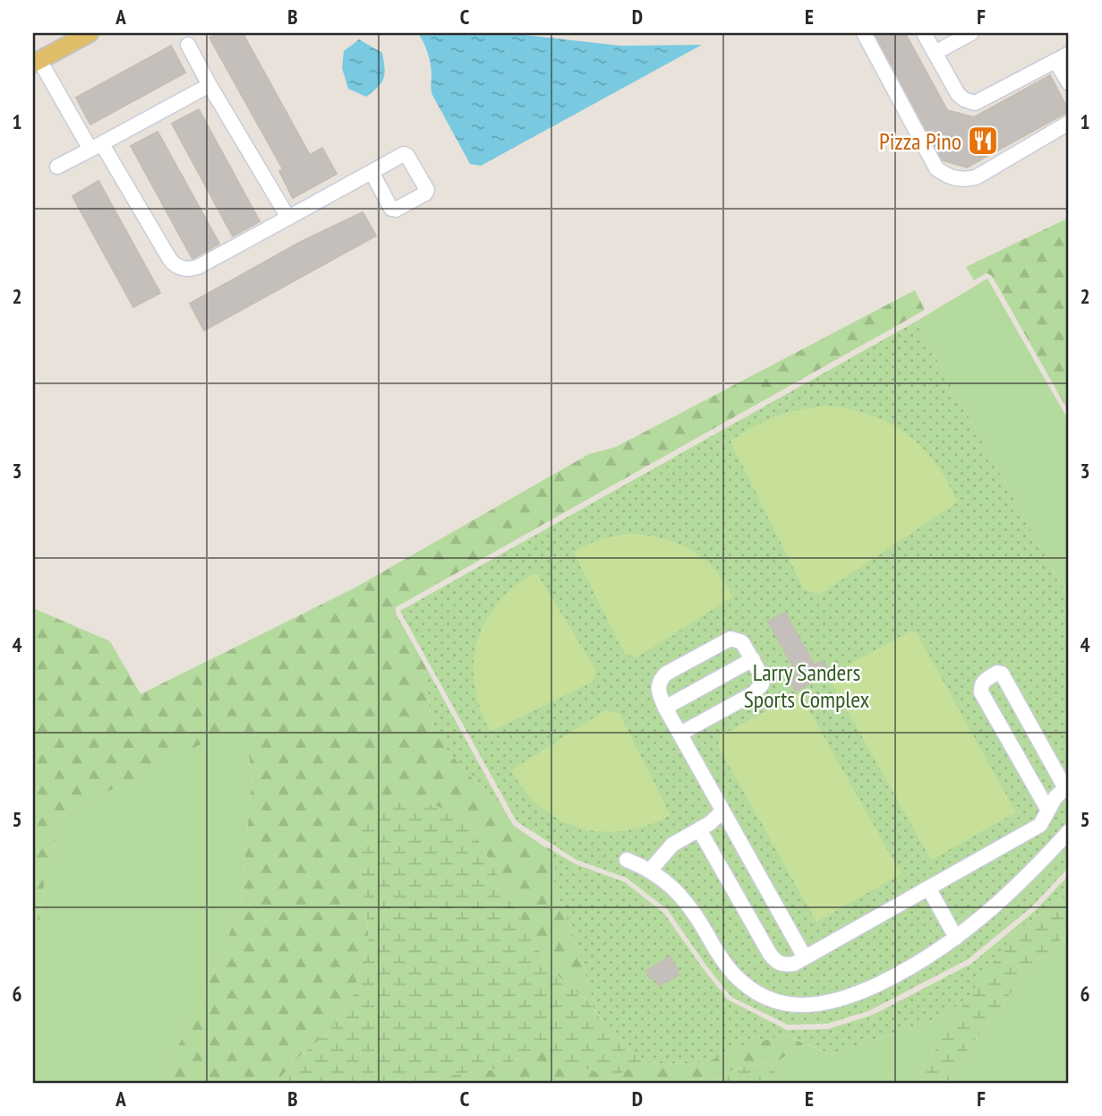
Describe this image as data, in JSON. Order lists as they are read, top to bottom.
{
  "parks": ["Larry Sanders Sports Complex"],
  "places": {
    "restaurant": ["Pizza Pino"]
  },
  "grid": {
    "columns": [
      "A",
      "B",
      "C",
      "D",
      "E",
      "F"
    ],
    "rows": [
      "1",
      "2",
      "3",
      "4",
      "5",
      "6"
    ]
  }
}
